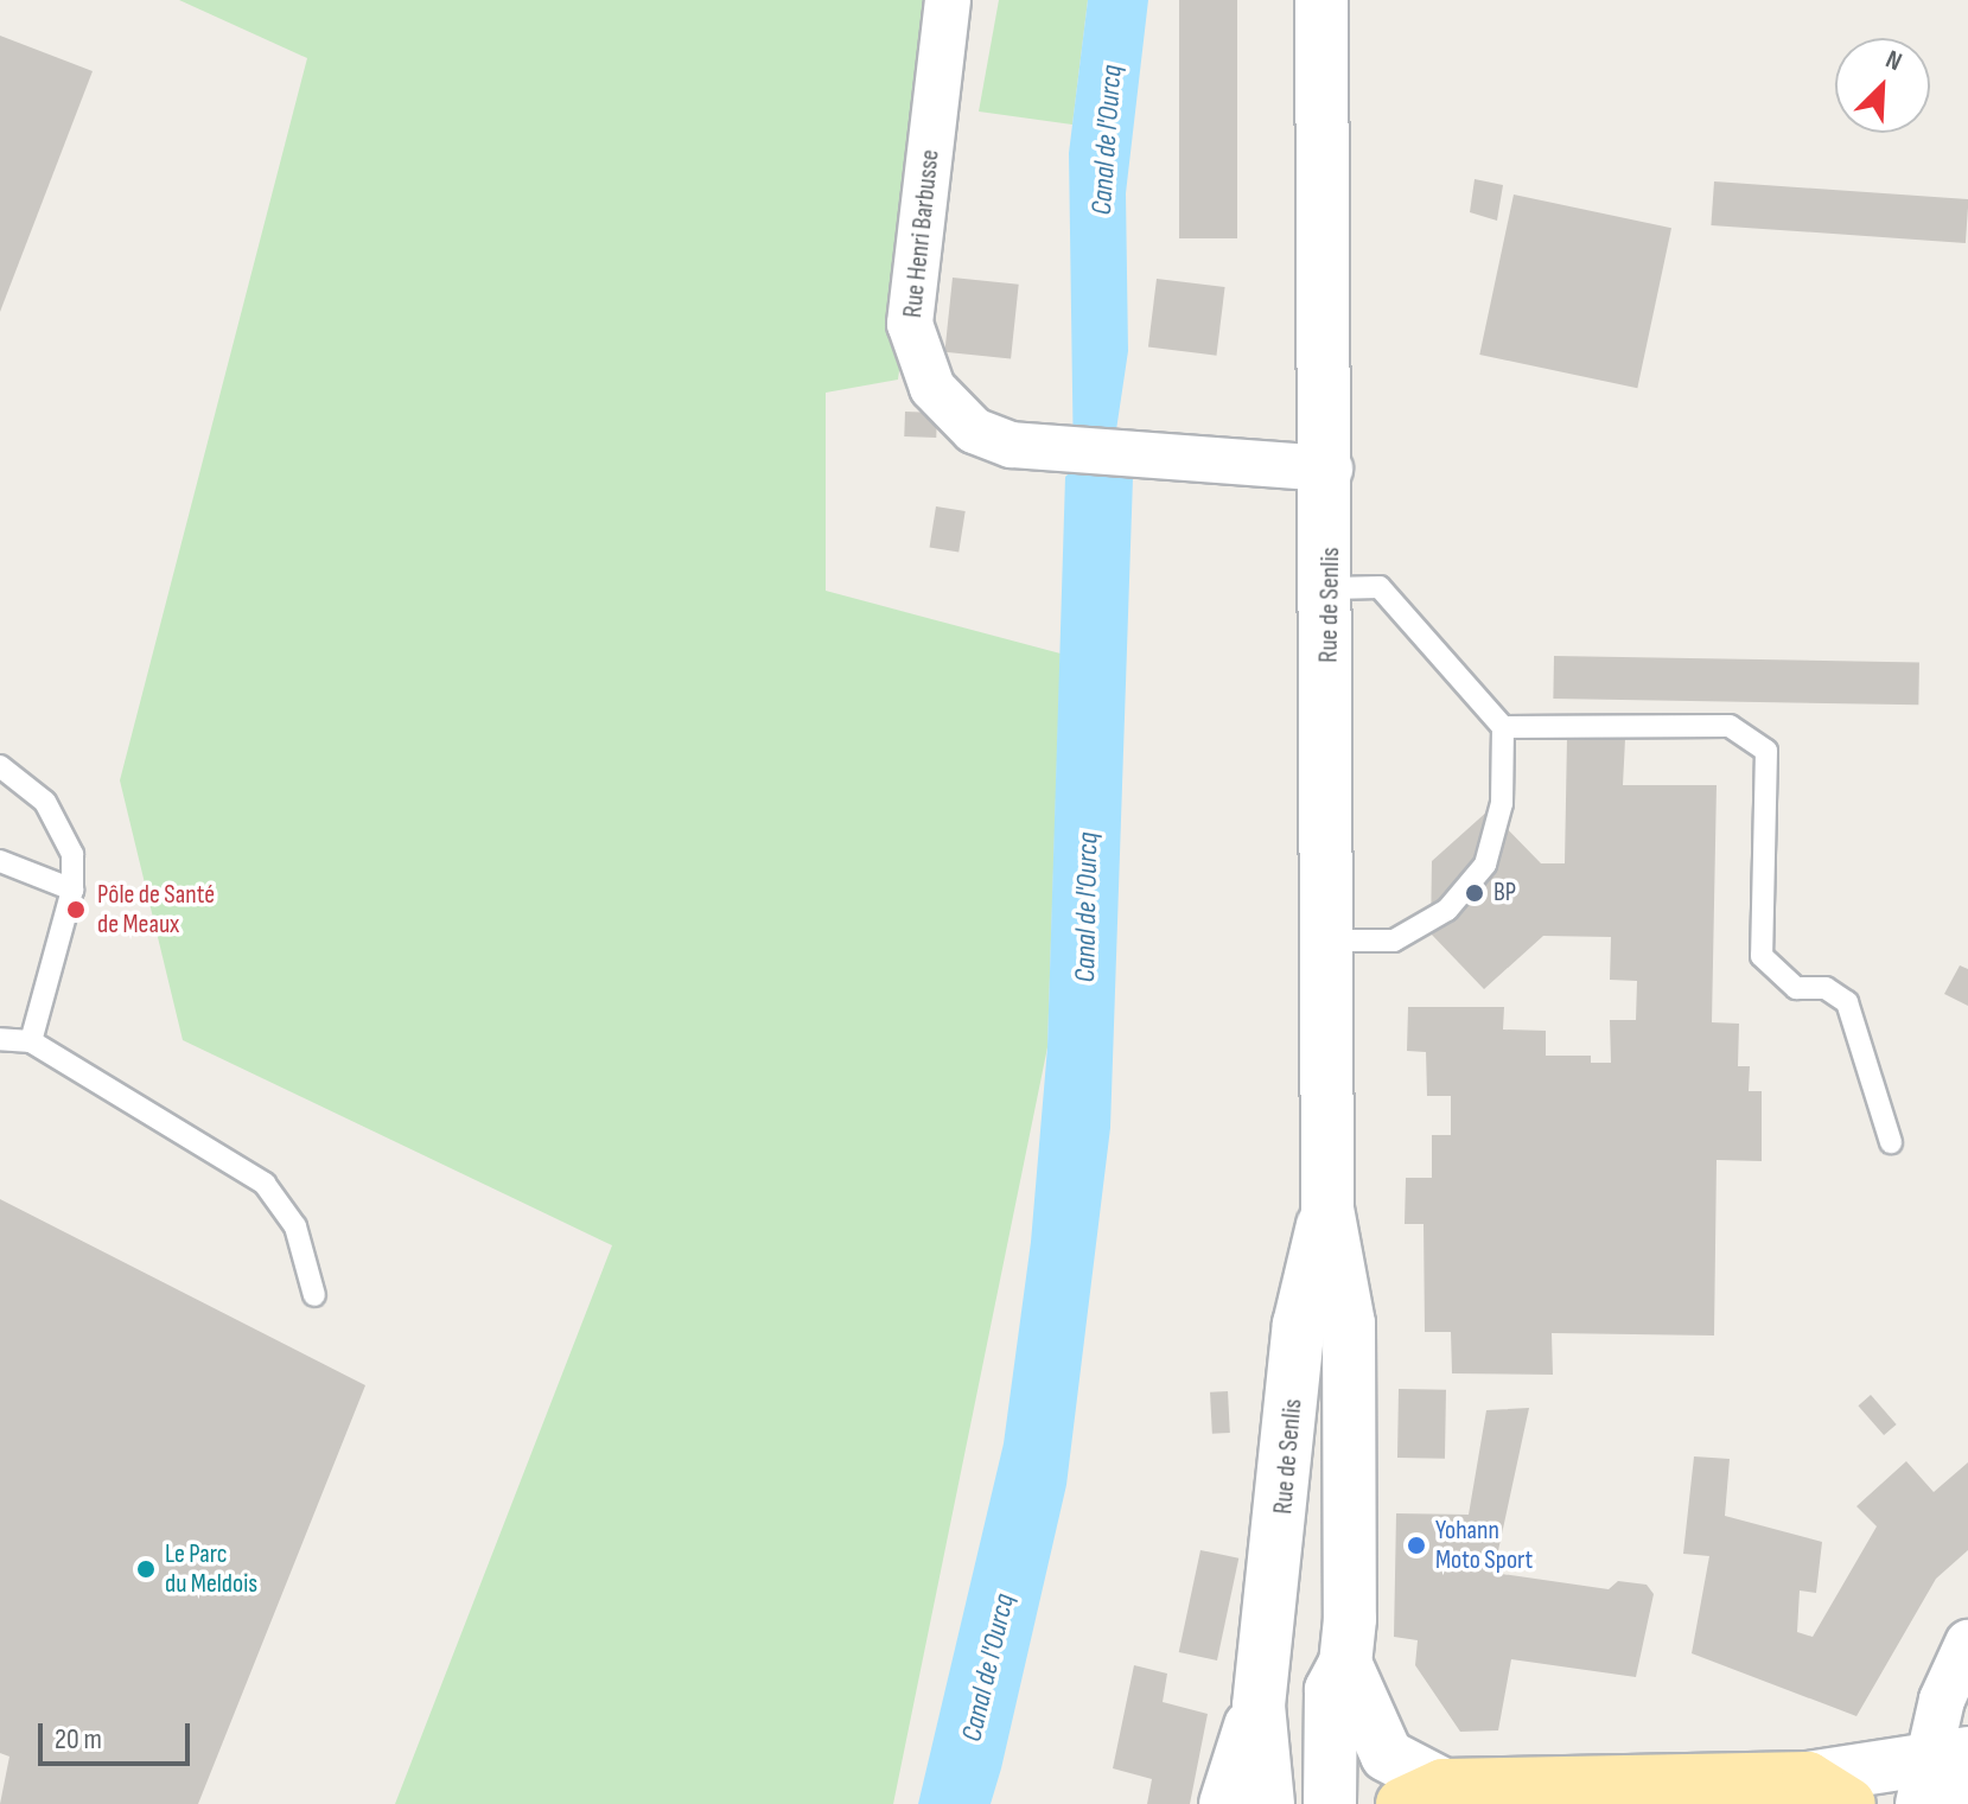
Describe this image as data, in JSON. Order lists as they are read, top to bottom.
{
  "streets": {
    "main road": ["Rue de Senlis"],
    "street": ["Rue Henri Barbusse"]
  },
  "crossings": [
    ["Rue Henri Barbusse", "Rue de Senlis"]
  ],
  "water": ["Canal de l'Ourcq"],
  "places": [
    "BP",
    "Pôle de Santé de Meaux",
    "Yohann Moto Sport",
    "Le Parc du Meldois"
  ],
  "scale_bar": "20 m",
  "north": "top right"
}
